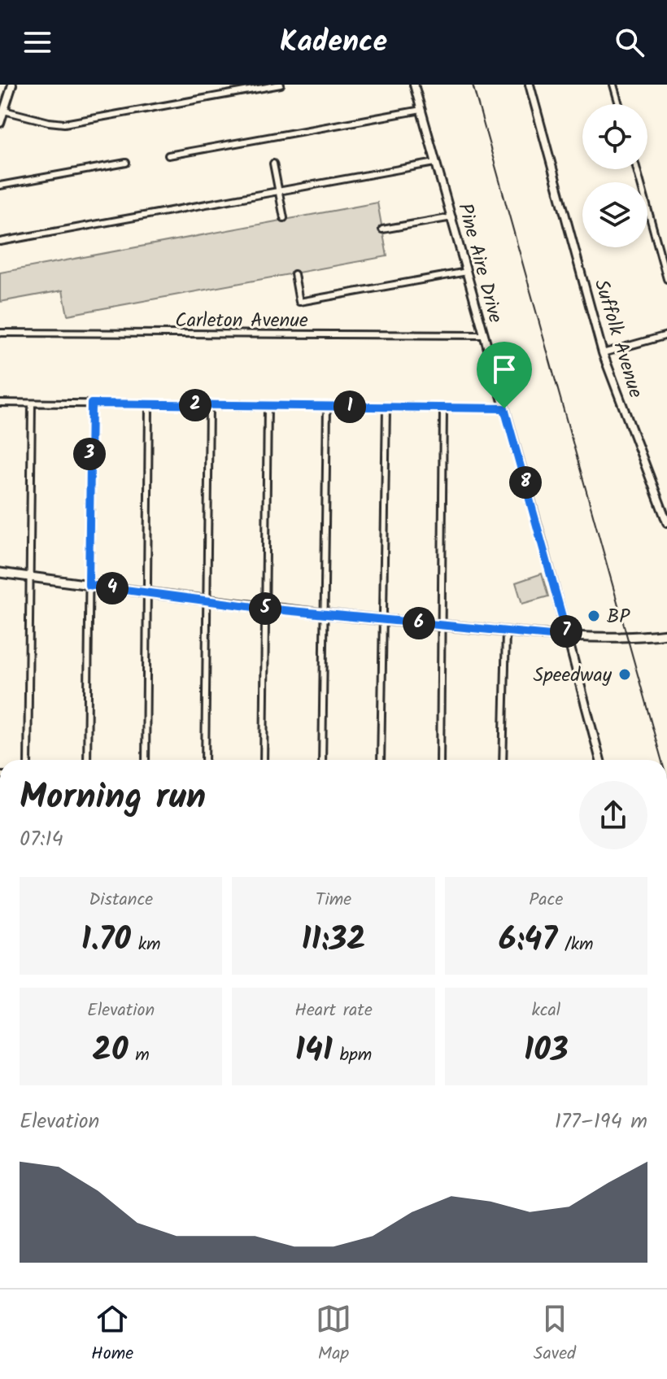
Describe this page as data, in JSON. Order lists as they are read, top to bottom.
{
  "streets": {
    "street": ["Pine Aire Drive", "Carleton Avenue", "Suffolk Avenue"]
  },
  "crossings": [
    ["Pine Aire Drive", "Carleton Avenue"]
  ],
  "places": ["BP", "Speedway"],
  "page": {
    "header": "Kadence",
    "pins": [
      "2",
      "1",
      "3",
      "8",
      "4",
      "5",
      "6",
      "7"
    ],
    "heading": ["Morning run", "07:14"],
    "stats": [
      ["Distance", "1.70 km"],
      ["Time", "11:32"],
      ["Pace", "6:47 /km"],
      ["Elevation", "20 m"],
      ["Heart rate", "141 bpm"],
      ["kcal", "103"]
    ],
    "chart": ["Elevation", "177–194 m"],
    "tabs": ["Home", "Map", "Saved"]
  }
}
